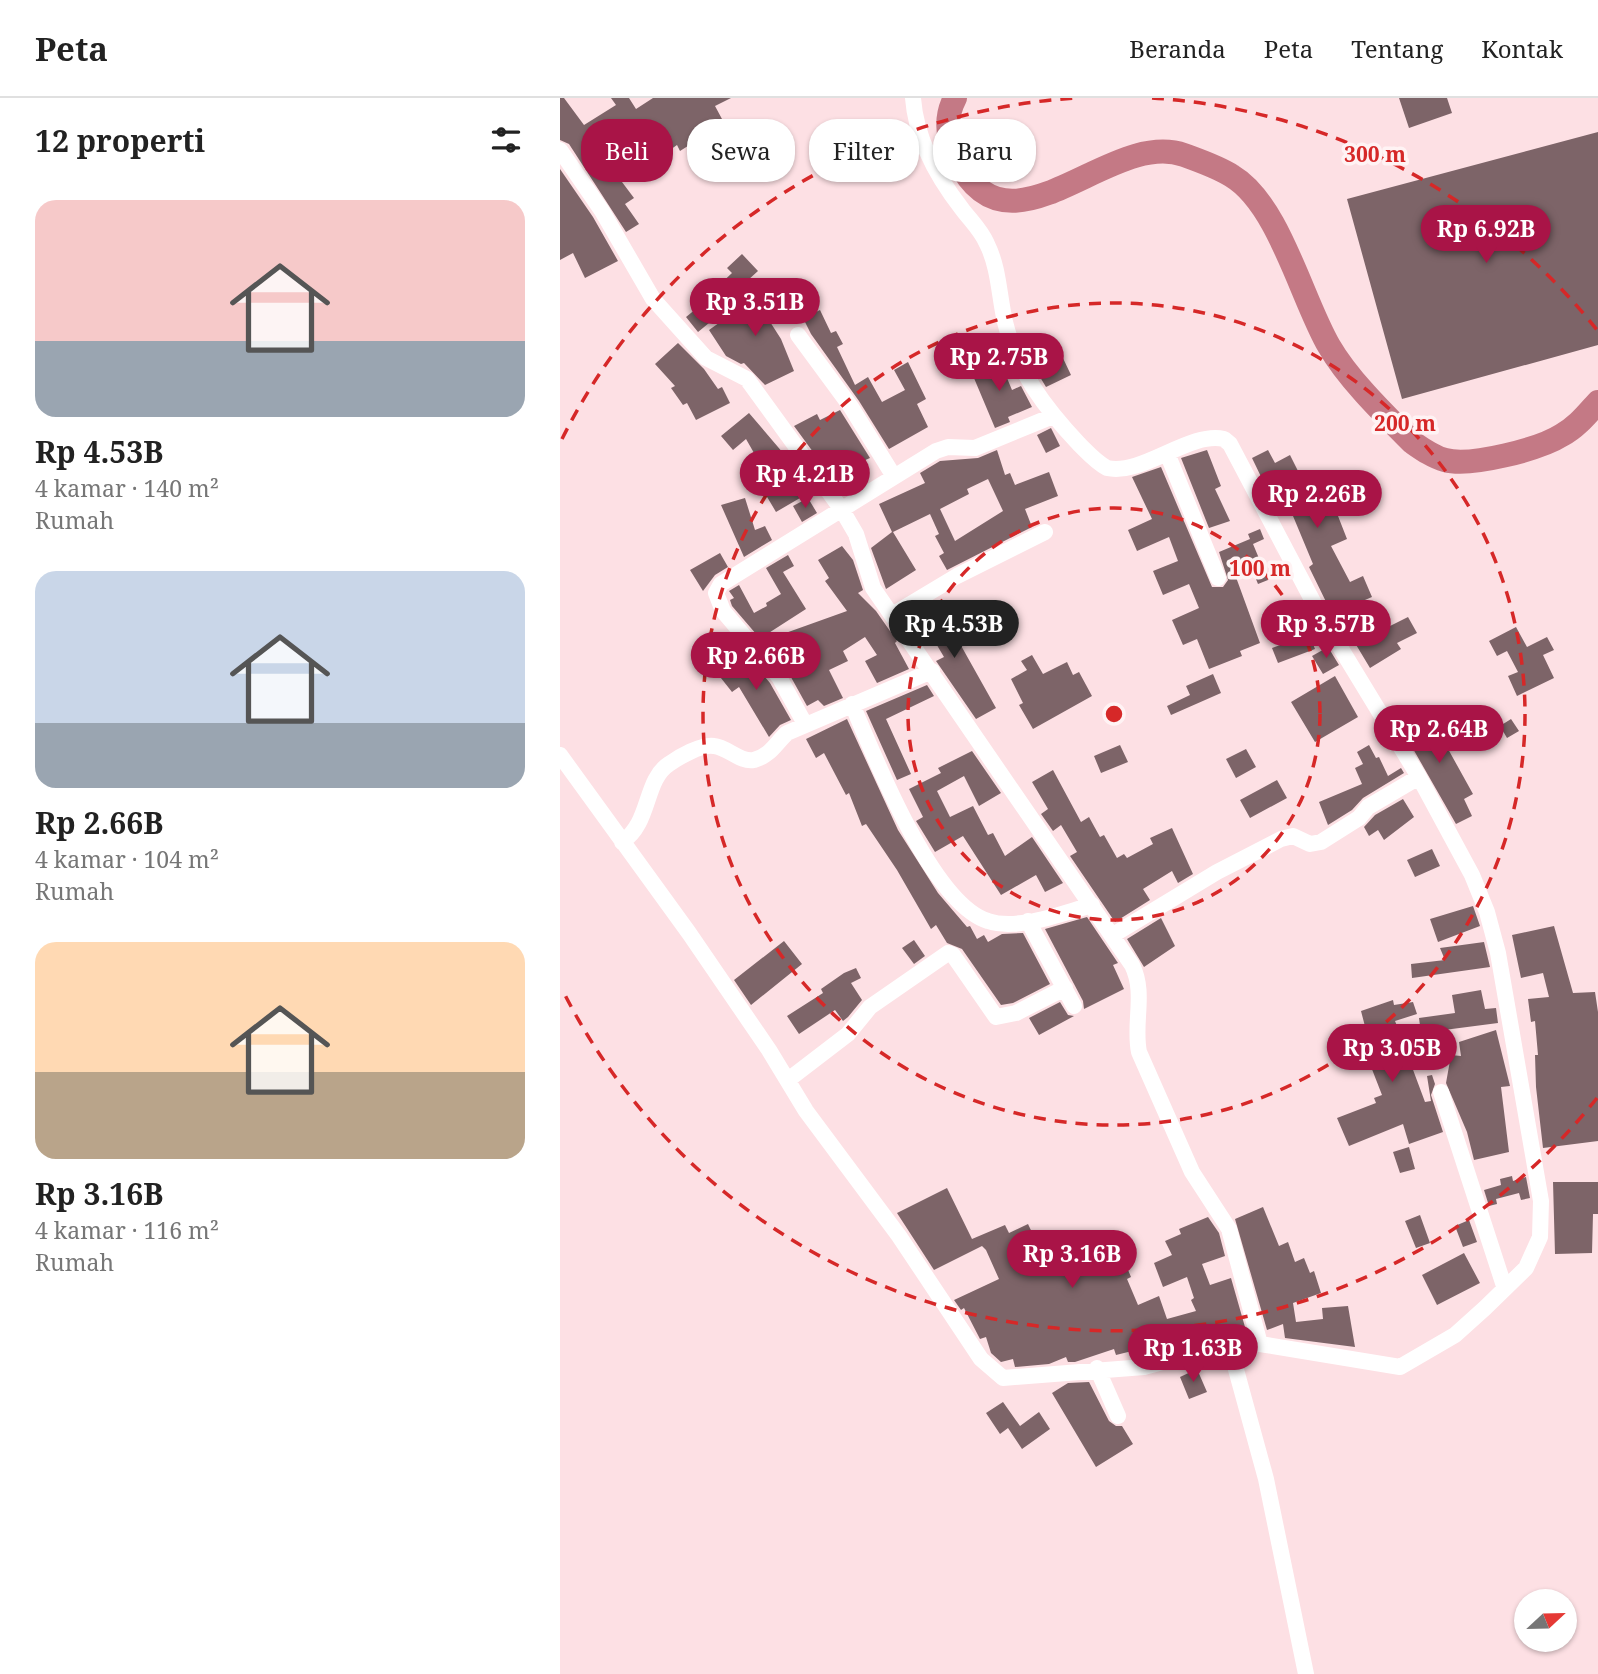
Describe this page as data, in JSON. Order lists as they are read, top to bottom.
{
  "north": "right",
  "page": {
    "header": "Peta",
    "nav": [
      "Beranda",
      "Peta",
      "Tentang",
      "Kontak"
    ],
    "heading": "12 properti",
    "chip": [
      "Beli",
      "Sewa",
      "Filter",
      "Baru"
    ],
    "list": [
      {
        "name": "Rp 4.53B",
        "note": "4 kamar · 140 m² · Rumah"
      },
      {
        "name": "Rp 2.66B",
        "note": "4 kamar · 104 m² · Rumah"
      },
      {
        "name": "Rp 3.16B",
        "note": "4 kamar · 116 m² · Rumah"
      }
    ],
    "price": [
      "Rp 6.92B",
      "Rp 3.51B",
      "Rp 2.75B",
      "Rp 4.21B",
      "Rp 2.26B",
      "Rp 4.53B",
      "Rp 3.57B",
      "Rp 2.66B",
      "Rp 2.64B",
      "Rp 3.05B",
      "Rp 3.16B",
      "Rp 1.63B"
    ]
  },
  "rings": ["300 m", "200 m", "100 m"]
}
